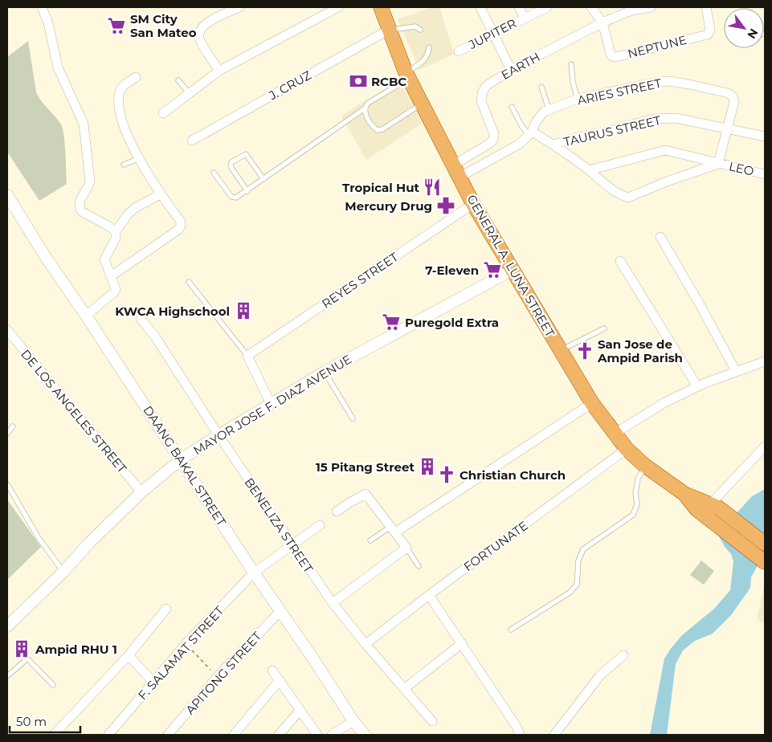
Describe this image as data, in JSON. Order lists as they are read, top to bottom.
{
  "streets": {
    "main road": ["GENERAL A. LUNA STREET"],
    "street": [
      "JUPITER",
      "NEPTUNE",
      "EARTH",
      "J. CRUZ",
      "ARIES STREET",
      "TAURUS STREET",
      "LEO",
      "REYES STREET",
      "MAYOR JOSE F. DIAZ AVENUE",
      "DE LOS ANGELES STREET",
      "DAANG BAKAL STREET",
      "BENELIZA STREET",
      "FORTUNATE",
      "F. SALAMAT STREET",
      "APITONG STREET"
    ]
  },
  "crossings": [
    ["NEPTUNE", "EARTH"],
    ["EARTH", "GENERAL A. LUNA STREET"],
    ["J. CRUZ", "GENERAL A. LUNA STREET"],
    ["ARIES STREET", "TAURUS STREET"],
    ["GENERAL A. LUNA STREET", "REYES STREET"],
    ["GENERAL A. LUNA STREET", "MAYOR JOSE F. DIAZ AVENUE"],
    ["GENERAL A. LUNA STREET", "FORTUNATE"],
    ["MAYOR JOSE F. DIAZ AVENUE", "DE LOS ANGELES STREET"],
    ["MAYOR JOSE F. DIAZ AVENUE", "DAANG BAKAL STREET"],
    ["MAYOR JOSE F. DIAZ AVENUE", "BENELIZA STREET"],
    ["DAANG BAKAL STREET", "F. SALAMAT STREET"],
    ["DAANG BAKAL STREET", "APITONG STREET"],
    ["BENELIZA STREET", "FORTUNATE"],
    ["BENELIZA STREET", "F. SALAMAT STREET"]
  ],
  "places": {
    "supermarket": ["SM City San Mateo", "7-Eleven", "Puregold Extra"],
    "bank": ["RCBC"],
    "restaurant": ["Tropical Hut"],
    "pharmacy": ["Mercury Drug"],
    "building": ["KWCA Highschool", "15 Pitang Street", "Ampid RHU 1"],
    "church": ["San Jose de Ampid Parish", "Christian Church"]
  },
  "scale_bar": "50 m",
  "north": "bottom right"
}
